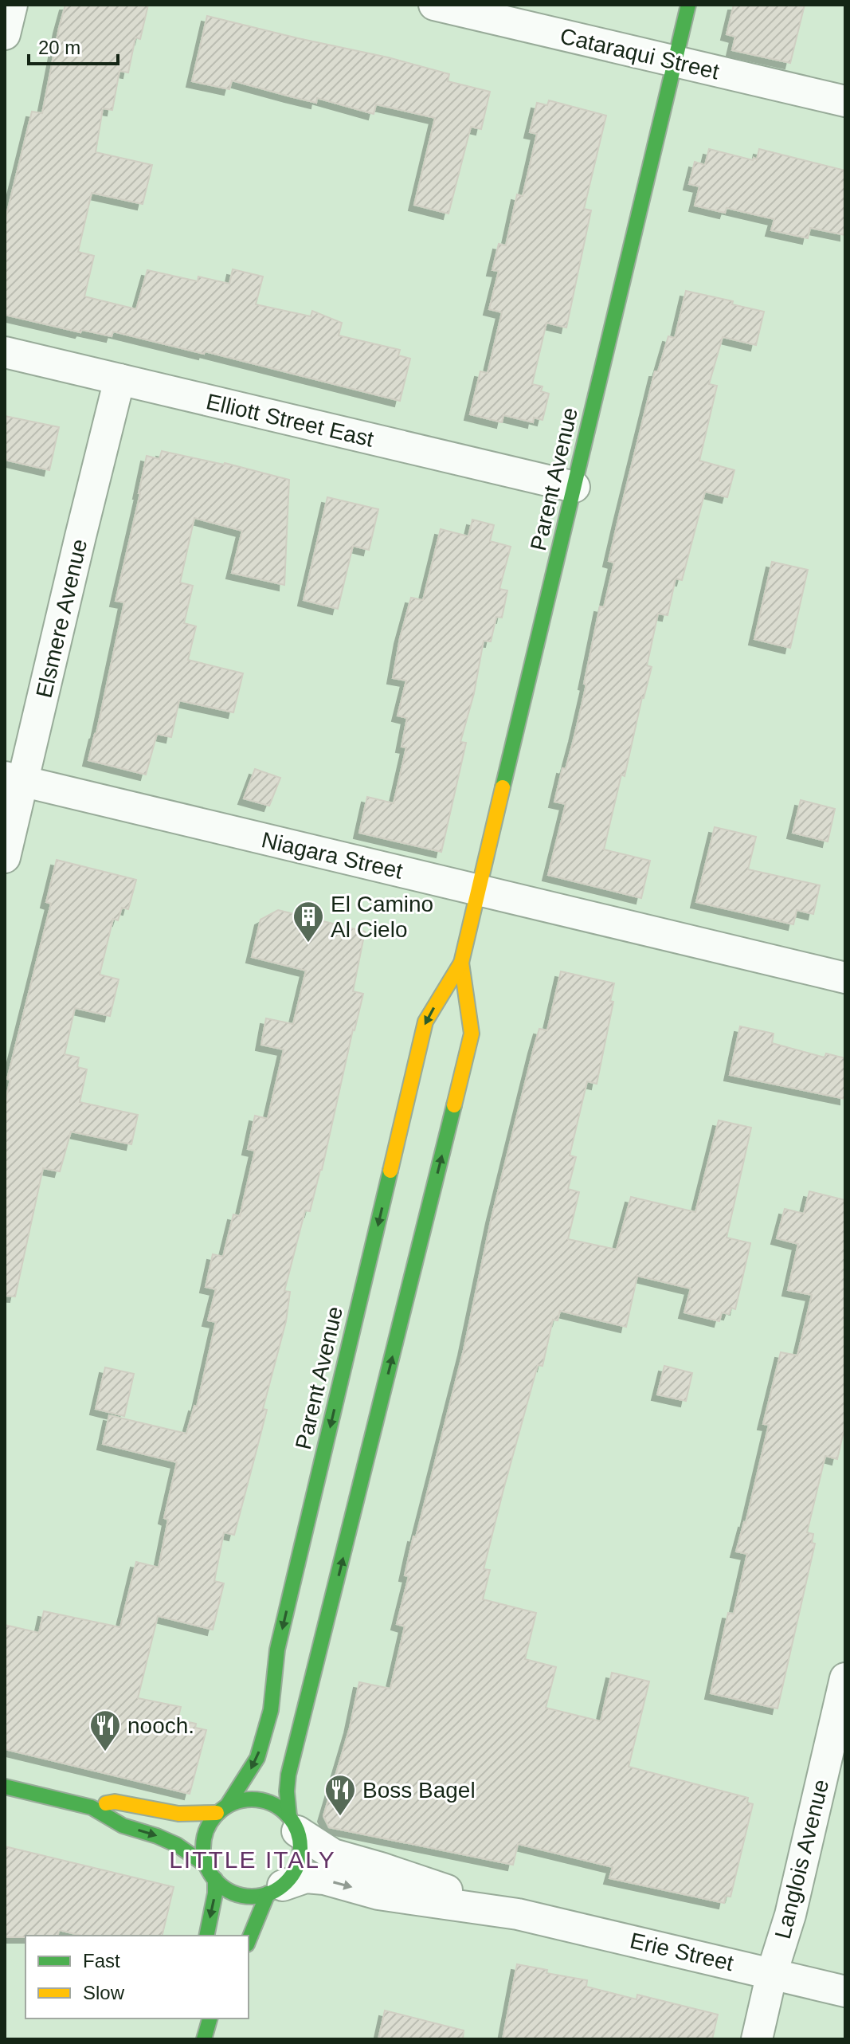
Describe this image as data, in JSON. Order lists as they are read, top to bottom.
{
  "streets": {
    "street": [
      "Cataraqui Street",
      "Elliott Street East",
      "Parent Avenue",
      "Elsmere Avenue",
      "Niagara Street",
      "Langlois Avenue",
      "Erie Street"
    ]
  },
  "crossings": [
    ["Cataraqui Street", "Parent Avenue"],
    ["Elliott Street East", "Parent Avenue"],
    ["Elliott Street East", "Elsmere Avenue"],
    ["Parent Avenue", "Niagara Street"],
    ["Parent Avenue", "Erie Street"],
    ["Elsmere Avenue", "Niagara Street"],
    ["Langlois Avenue", "Erie Street"]
  ],
  "districts": ["LITTLE ITALY"],
  "places": {
    "building": ["El Camino Al Cielo"],
    "restaurant": ["nooch.", "Boss Bagel"]
  },
  "legend": ["Fast", "Slow"],
  "scale_bar": "20 m"
}
